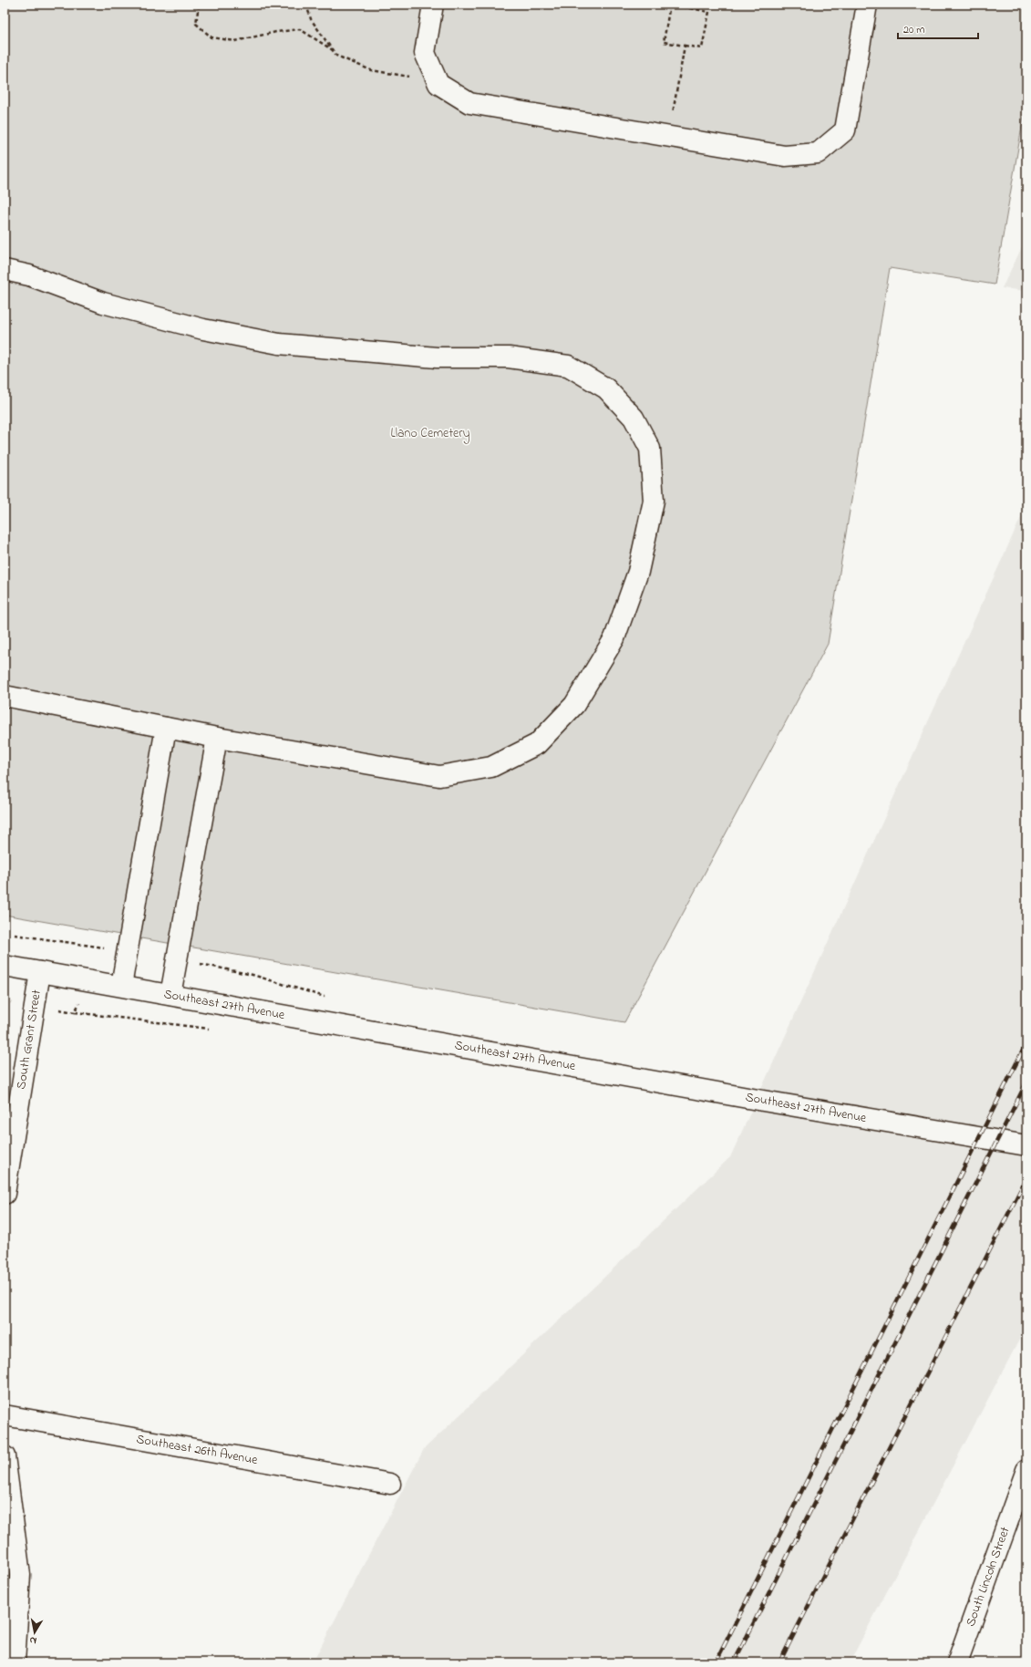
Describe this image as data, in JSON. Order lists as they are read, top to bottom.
{
  "streets": {
    "main road": [
      "Southeast 27th Avenue",
      "South Grant Street",
      "Southeast 26th Avenue",
      "South Lincoln Street"
    ]
  },
  "crossings": [
    ["Southeast 27th Avenue", "South Grant Street"]
  ],
  "parks": ["Llano Cemetery"],
  "scale_bar": "20 m",
  "north": "bottom"
}
